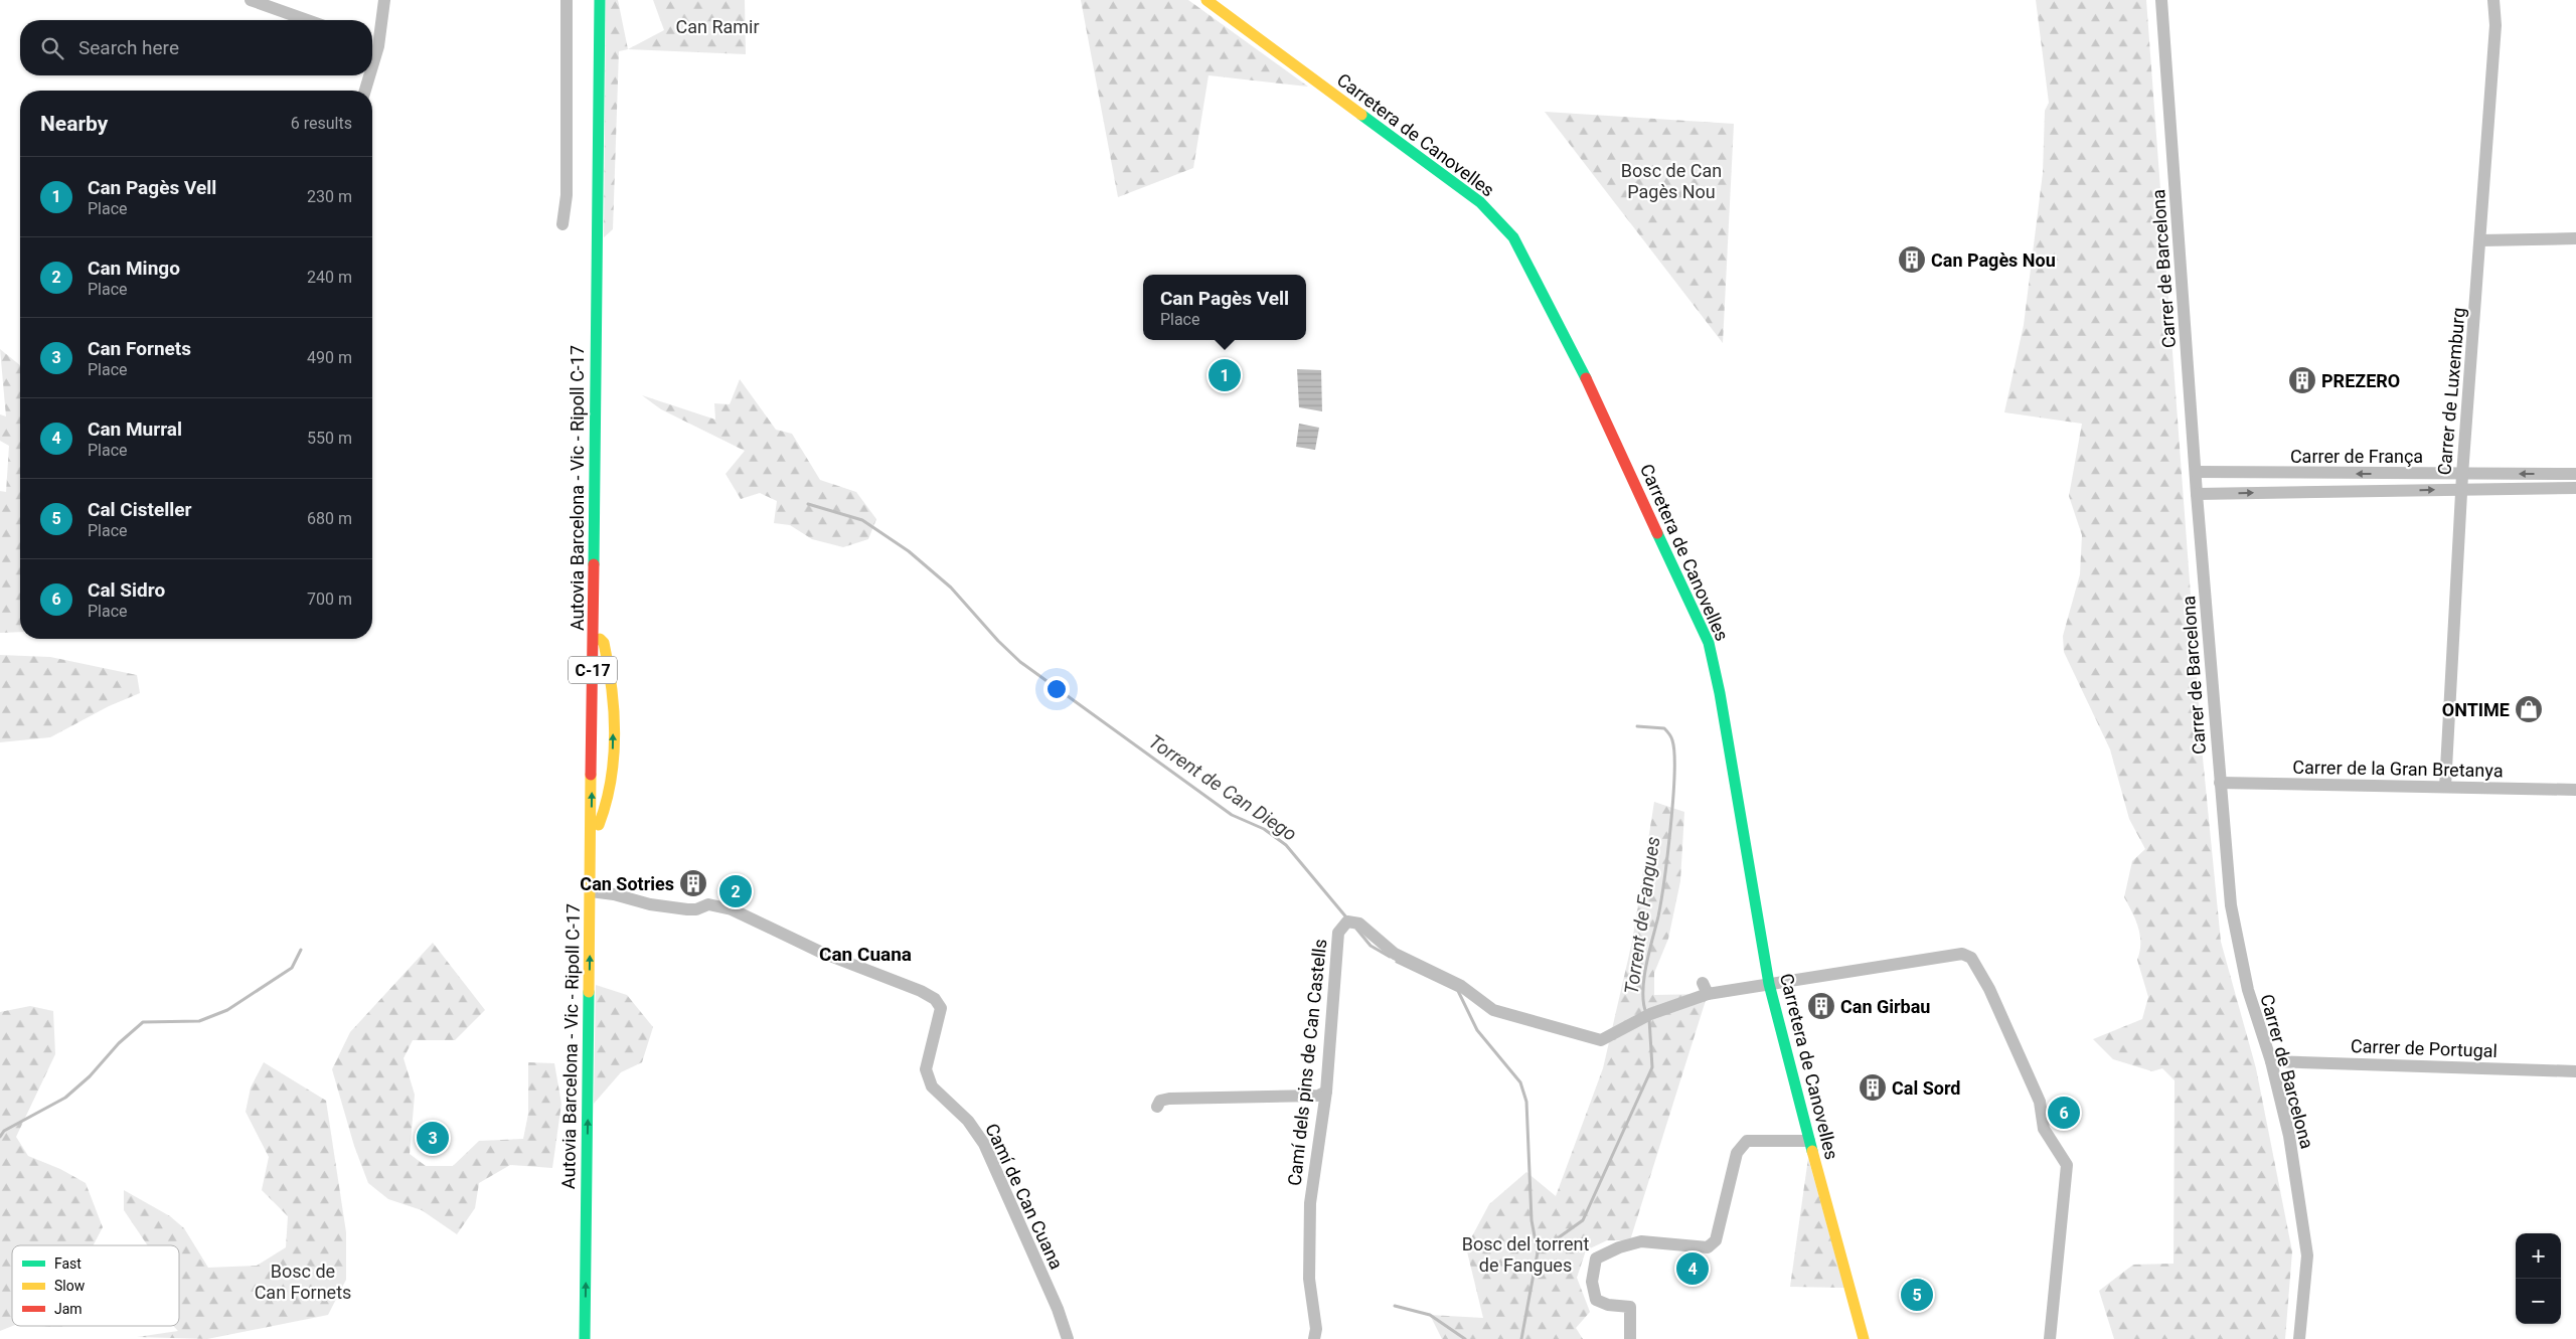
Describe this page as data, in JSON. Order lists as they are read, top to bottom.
{
  "streets": {
    "main road": ["Carretera de Canovelles", "Autovia Barcelona - Vic - Ripoll C-17", "C-17"],
    "street": [
      "Carrer de Barcelona",
      "Carrer de Luxemburg",
      "Carrer de França",
      "Carrer de la Gran Bretanya",
      "Carrer de Portugal",
      "Camí dels pins de Can Castells",
      "Camí de Can Cuana"
    ]
  },
  "crossings": [
    ["Carretera de Canovelles", "Camí dels pins de Can Castells"],
    ["Carrer de Barcelona", "Carrer de França"],
    ["Carrer de Barcelona", "Carrer de la Gran Bretanya"],
    ["Carrer de Barcelona", "Carrer de Portugal"],
    ["Carrer de Luxemburg", "Carrer de França"],
    ["Carrer de Luxemburg", "Carrer de la Gran Bretanya"],
    ["Autovia Barcelona - Vic - Ripoll C-17", "Camí de Can Cuana"]
  ],
  "districts": ["Can Cuana"],
  "water": ["Torrent de Can Diego", "Torrent de Fangues"],
  "parks": [
    "Can Ramir",
    "Bosc de Can Pagès Nou",
    "Bosc del torrent de Fangues",
    "Bosc de Can Fornets"
  ],
  "places": {
    "building": [
      "Can Pagès Nou",
      "PREZERO",
      "Can Sotries",
      "Can Girbau",
      "Cal Sord"
    ],
    "shop": ["ONTIME"]
  },
  "legend": ["Fast", "Slow", "Jam"],
  "page": {
    "search": "Search here",
    "heading": ["Nearby", "6 results"],
    "list": [
      {
        "mark": "1",
        "name": "Can Pagès Vell",
        "note": "Place",
        "value": "230 m"
      },
      {
        "mark": "2",
        "name": "Can Mingo",
        "note": "Place",
        "value": "240 m"
      },
      {
        "mark": "3",
        "name": "Can Fornets",
        "note": "Place",
        "value": "490 m"
      },
      {
        "mark": "4",
        "name": "Can Murral",
        "note": "Place",
        "value": "550 m"
      },
      {
        "mark": "5",
        "name": "Cal Cisteller",
        "note": "Place",
        "value": "680 m"
      },
      {
        "mark": "6",
        "name": "Cal Sidro",
        "note": "Place",
        "value": "700 m"
      }
    ],
    "popup": ["Can Pagès Vell", "Place"],
    "pins": [
      "1",
      "2",
      "6",
      "3",
      "4",
      "5"
    ],
    "map_buttons": ["+", "−"]
  }
}
